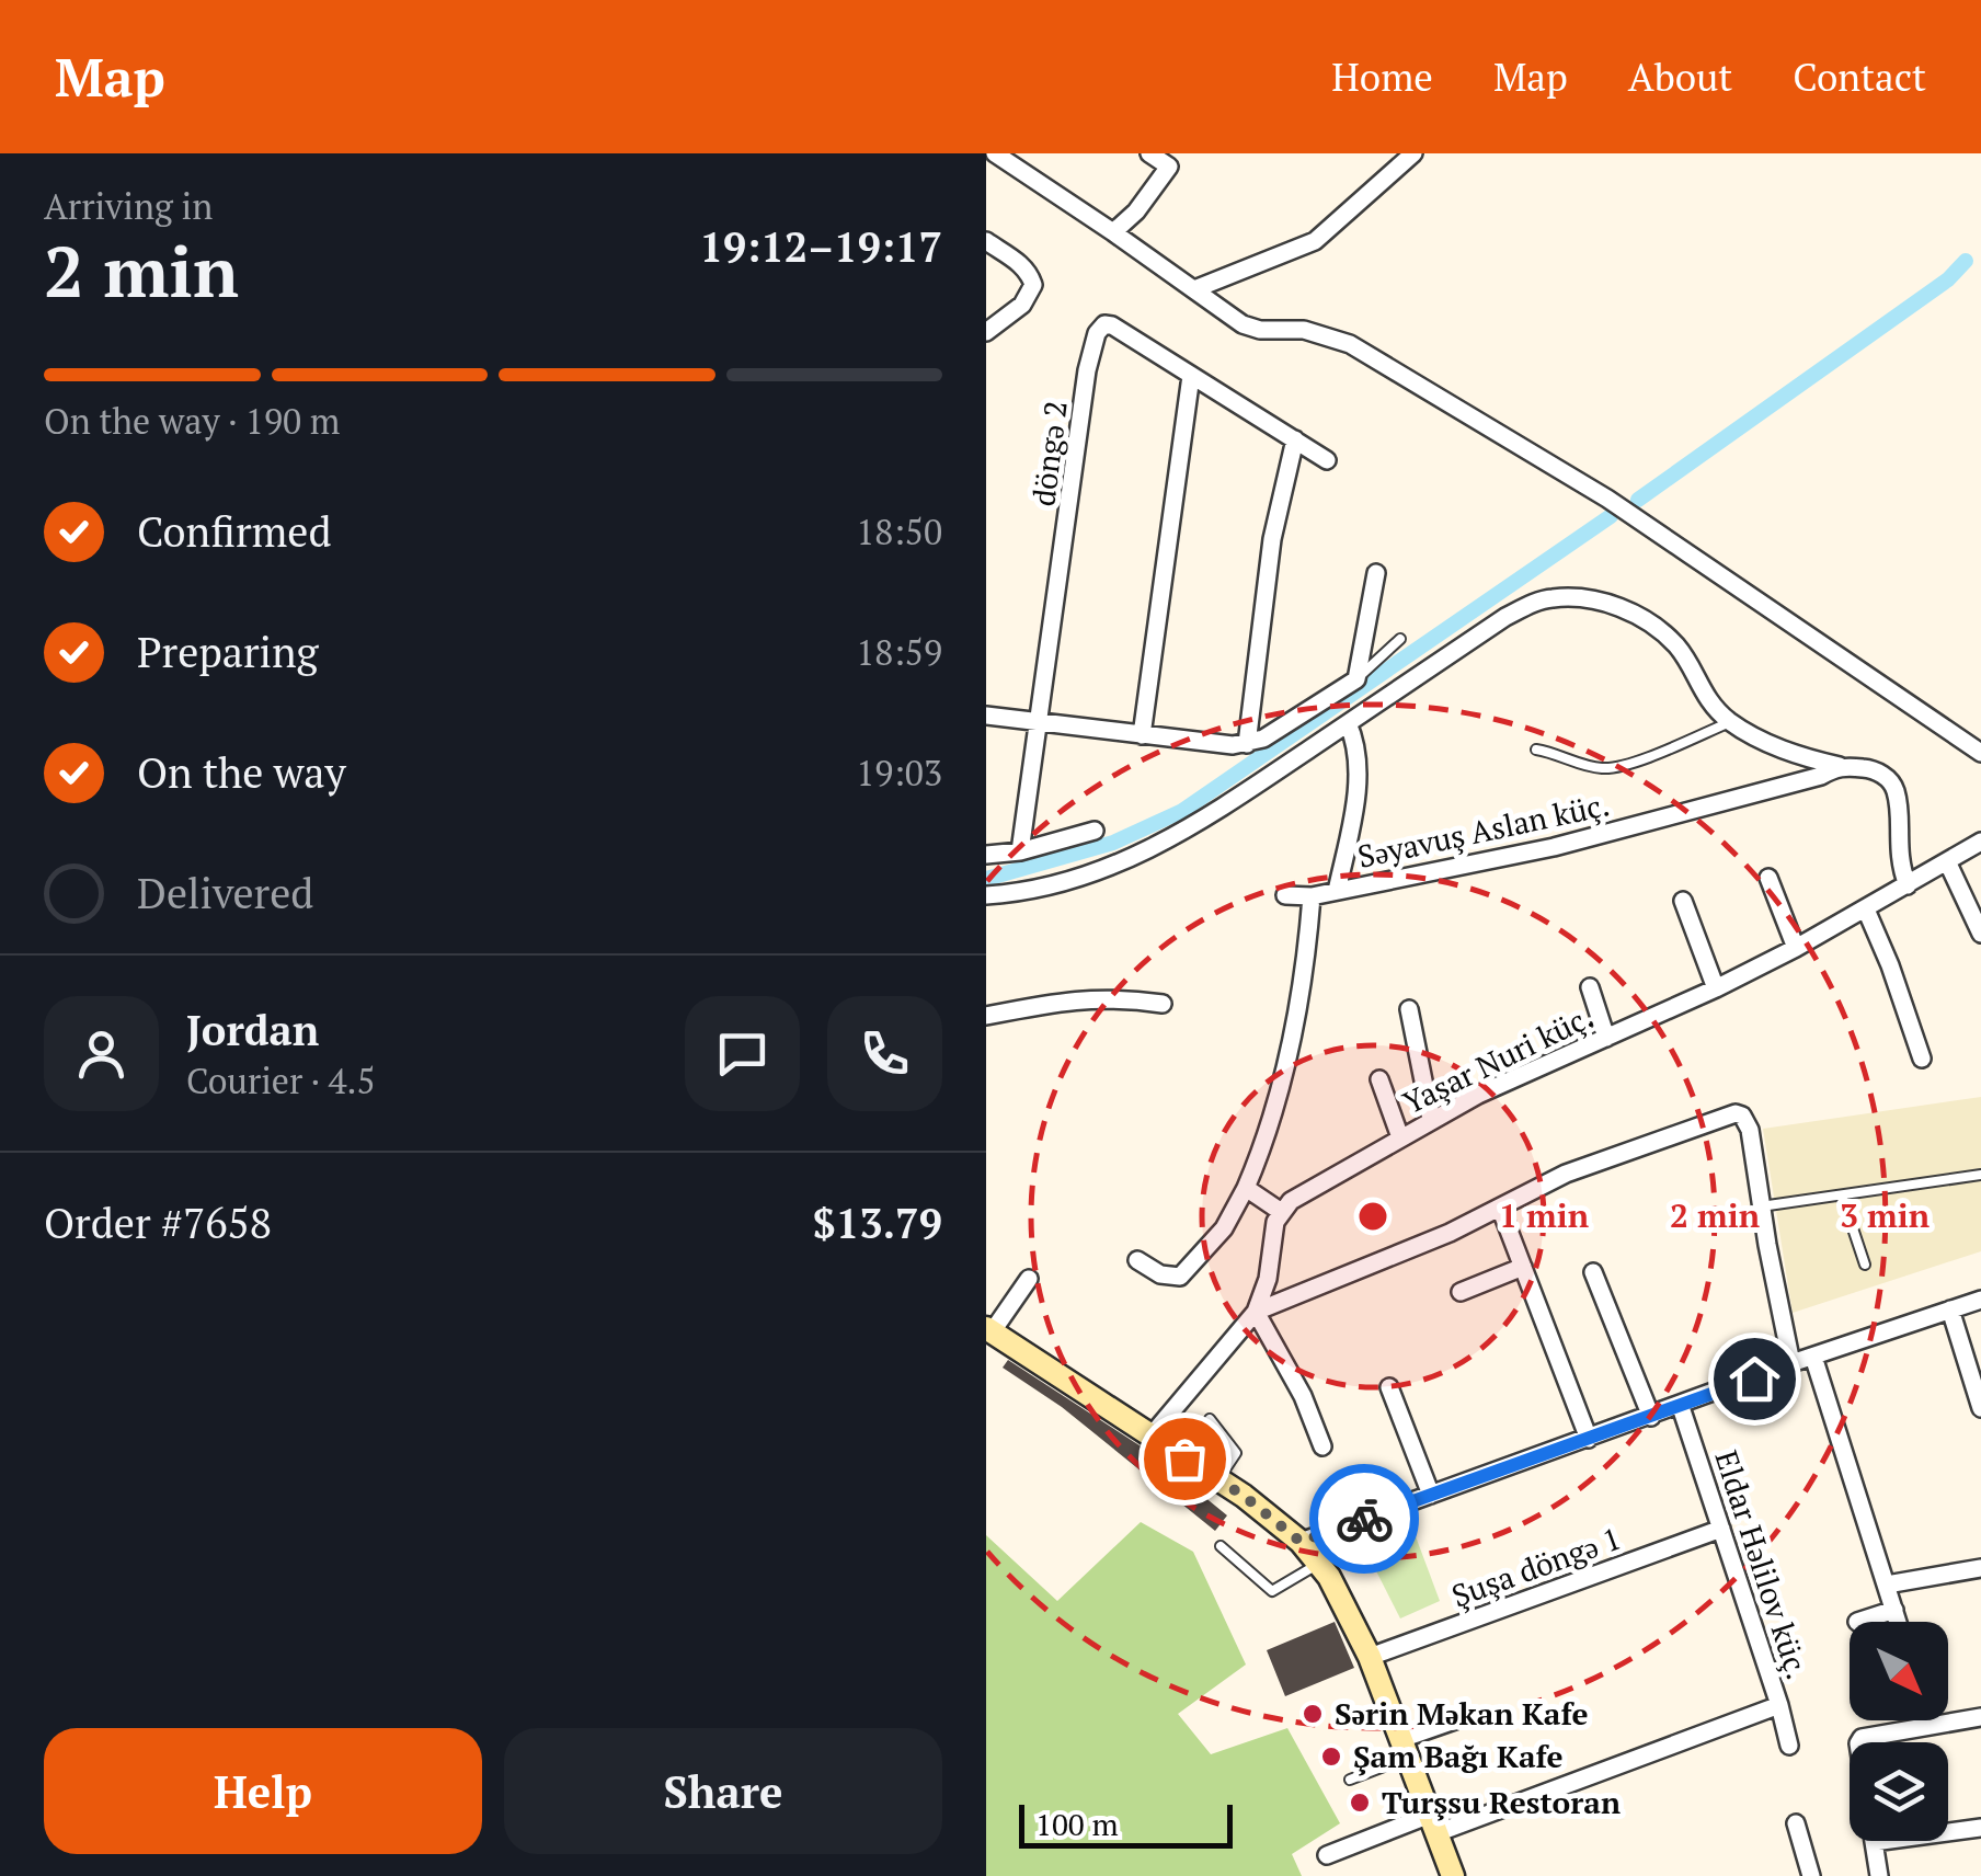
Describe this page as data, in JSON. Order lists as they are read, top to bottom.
{
  "streets": {
    "street": [
      "döngə 2",
      "Səyavuş Aslan küç.",
      "Yaşar Nuri küç.",
      "Eldar Həlilov küç.",
      "Şuşa döngə 1"
    ]
  },
  "crossings": [
    ["Eldar Həlilov küç.", "Şuşa döngə 1"]
  ],
  "places": ["Sərin Məkan Kafe", "Şam Bağı Kafe", "Turşsu Restoran"],
  "scale_bar": "100 m",
  "north": "bottom right",
  "page": {
    "header": "Map",
    "nav": [
      "Home",
      "Map",
      "About",
      "Contact"
    ],
    "heading": ["2 min", "Arriving in", "19:12–19:17"],
    "panel": [
      "Jordan",
      "Courier · 4.5",
      "Order #7658",
      "$13.79"
    ],
    "bar": "On the way · 190 m",
    "list": [
      ["Confirmed", "18:50"],
      ["Preparing", "18:59"],
      ["On the way", "19:03"],
      "Delivered"
    ],
    "buttons": ["Help", "Share"],
    "scale": "100 m"
  },
  "rings": ["1 min", "2 min", "3 min"]
}
